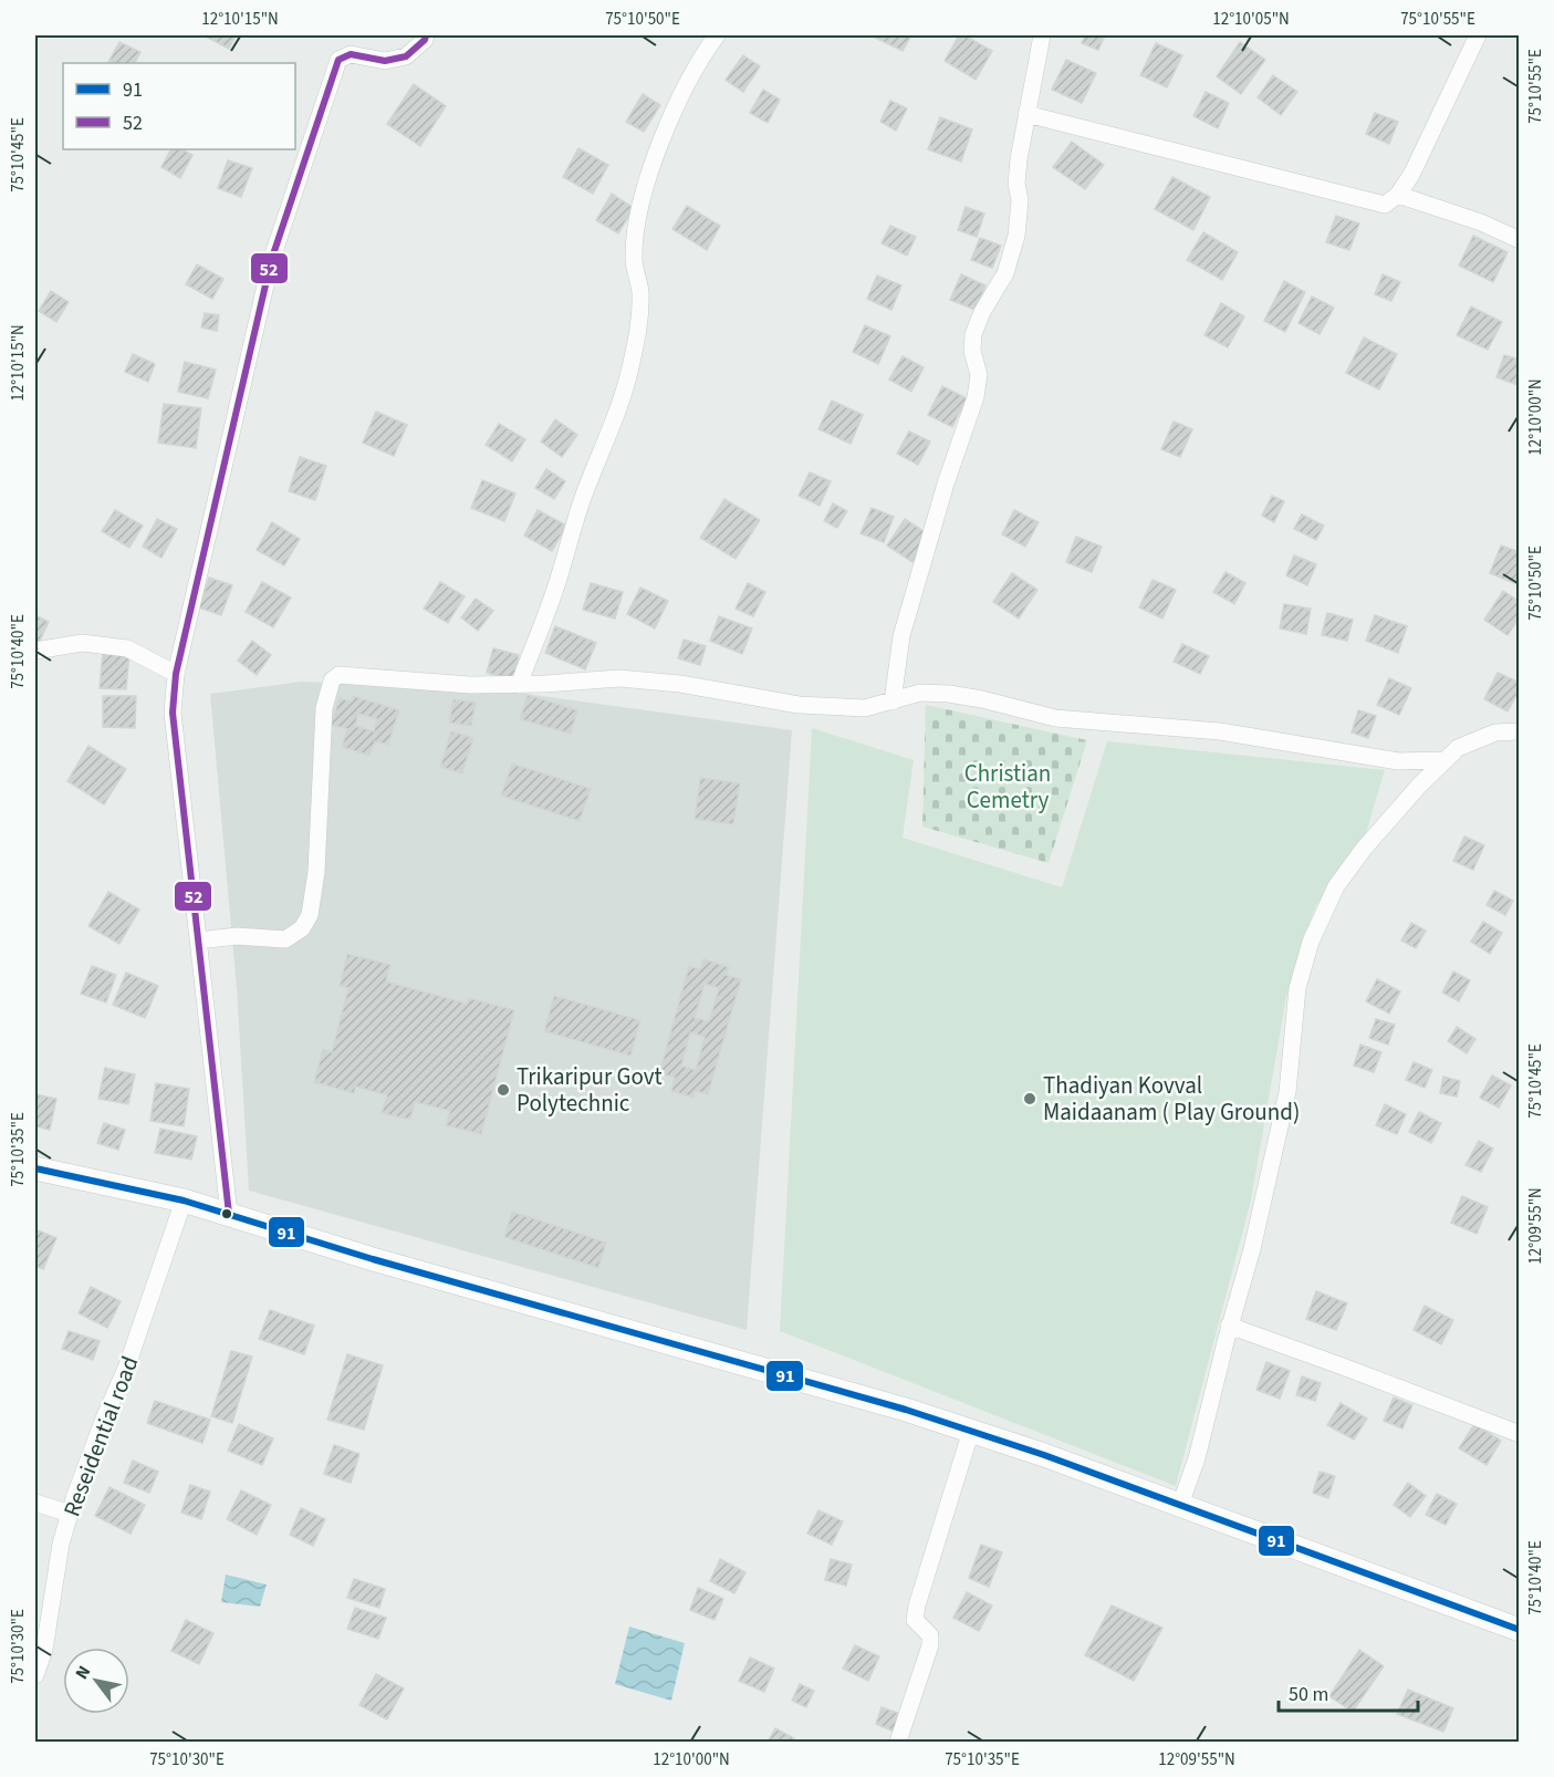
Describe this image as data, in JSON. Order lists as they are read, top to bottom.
{
  "streets": {
    "street": ["Reseidential road"]
  },
  "parks": ["Christian Cemetry"],
  "places": ["Trikaripur Govt Polytechnic", "Thadiyan Kovval Maidaanam ( Play Ground)"],
  "lines": ["transit line 52", "transit line 91"],
  "legend": ["91", "52"],
  "scale_bar": "50 m",
  "north": "top left",
  "coordinates": [
    "12°10'15\"N",
    "75°10'50\"E",
    "12°10'05\"N",
    "75°10'55\"E",
    "75°10'45\"E",
    "12°10'00\"N",
    "75°10'40\"E",
    "75°10'35\"E",
    "12°09'55\"N",
    "75°10'30\"E"
  ]
}
